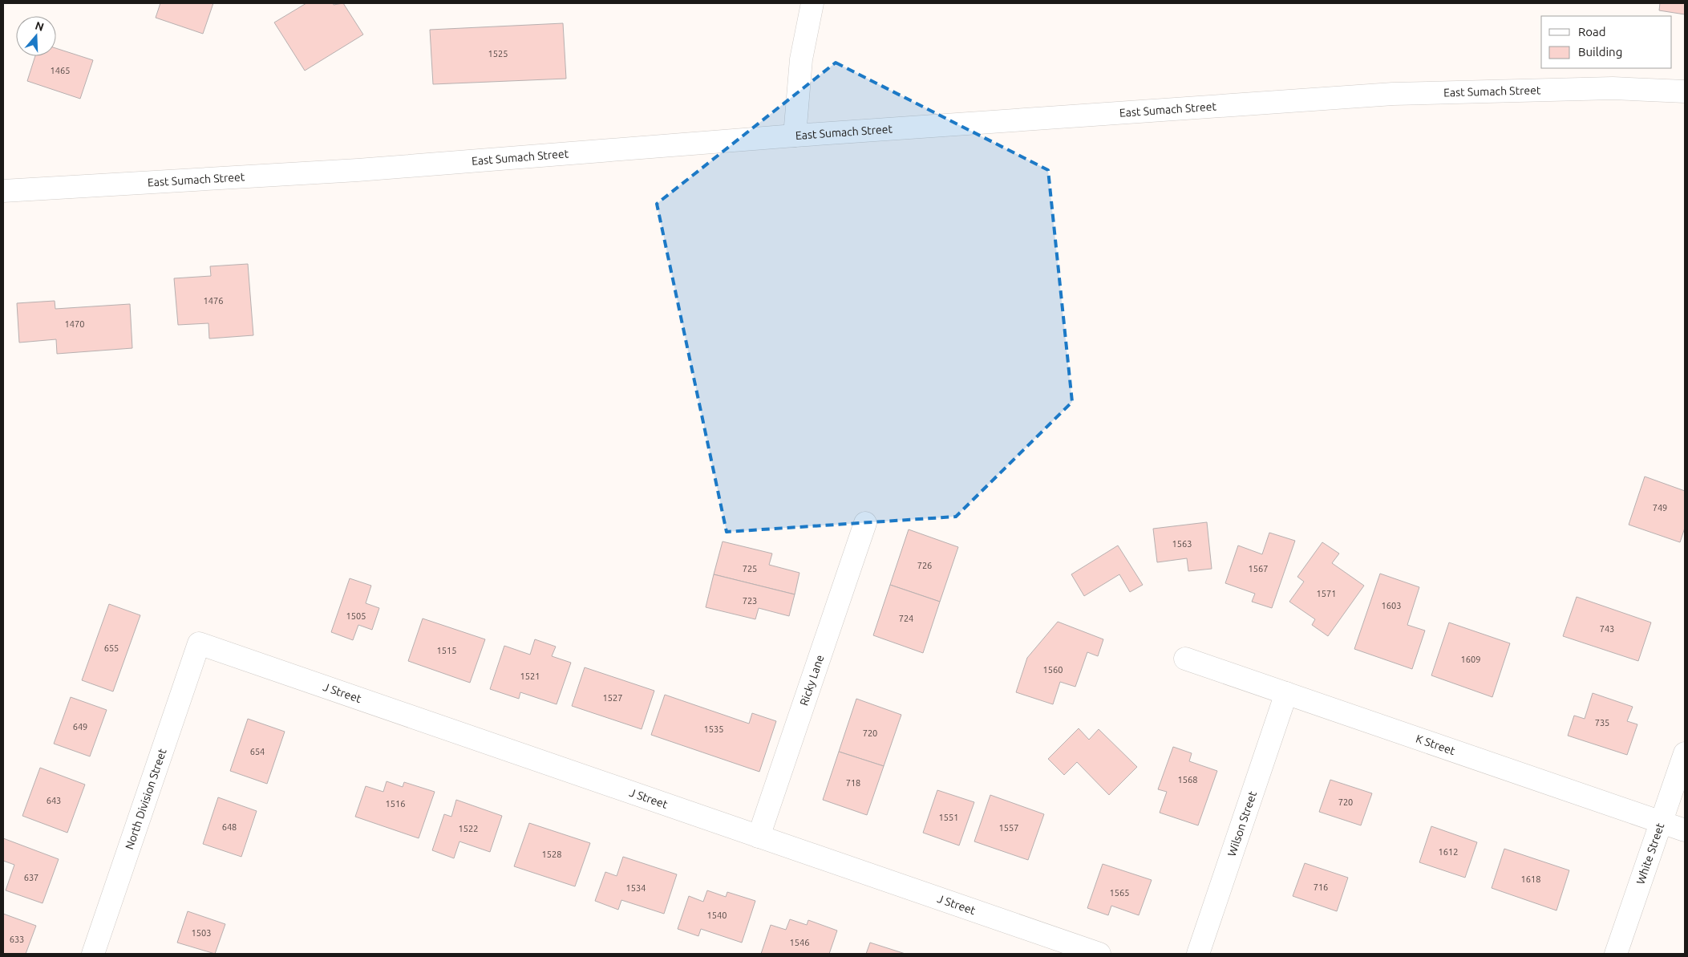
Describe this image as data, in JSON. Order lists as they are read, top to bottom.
{
  "streets": {
    "street": [
      "East Sumach Street",
      "Ricky Lane",
      "J Street",
      "K Street",
      "North Division Street",
      "Wilson Street",
      "White Street"
    ]
  },
  "crossings": [
    ["Ricky Lane", "J Street"],
    ["J Street", "North Division Street"],
    ["K Street", "Wilson Street"],
    ["K Street", "White Street"]
  ],
  "house_numbers": [
    "1525",
    "1465",
    "1476",
    "1470",
    "749",
    "1563",
    "726",
    "725",
    "1567",
    "1571",
    "723",
    "1603",
    "1505",
    "724",
    "743",
    "655",
    "1515",
    "1609",
    "1560",
    "1521",
    "1527",
    "735",
    "649",
    "1535",
    "720",
    "654",
    "1568",
    "718",
    "643",
    "720",
    "1516",
    "1551",
    "648",
    "1557",
    "1522",
    "1612",
    "1528",
    "637",
    "1618",
    "716",
    "1534",
    "1565",
    "1540",
    "1503",
    "633",
    "1546"
  ],
  "legend": ["Road", "Building"],
  "north": "top"
}
